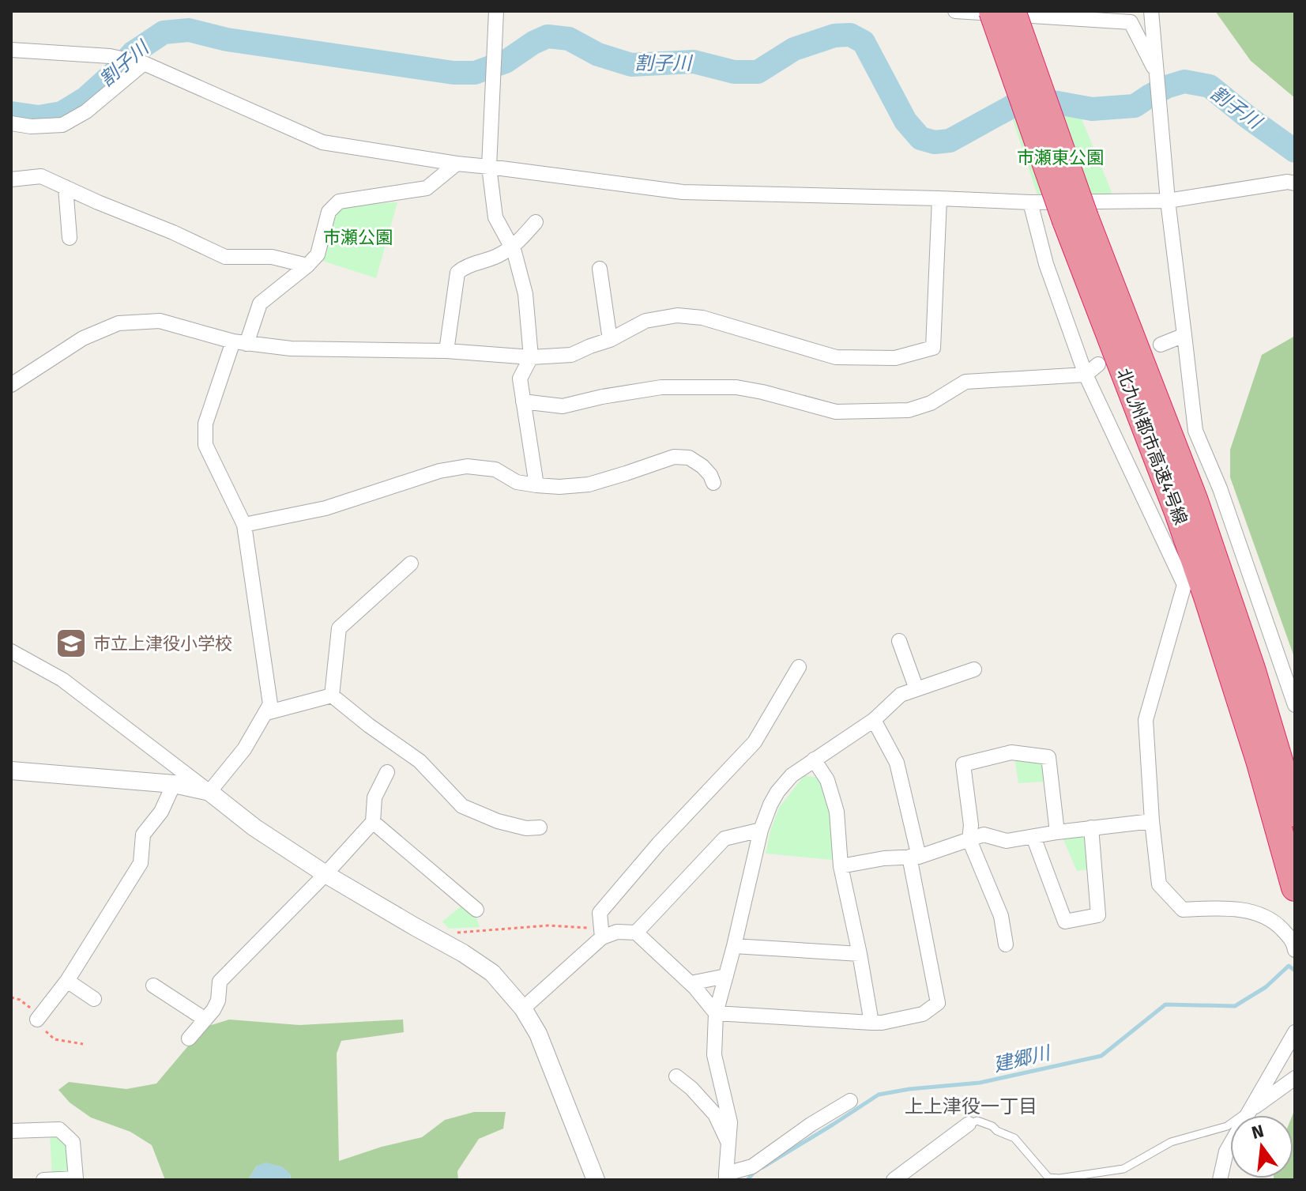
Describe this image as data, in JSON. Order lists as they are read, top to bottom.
{
  "streets": {
    "highway": ["北九州都市高速4号線"]
  },
  "districts": ["上上津役一丁目"],
  "water": ["割子川", "建郷川"],
  "parks": ["市瀬東公園", "市瀬公園"],
  "places": {
    "school or university": ["市立上津役小学校"]
  },
  "north": "top"
}
